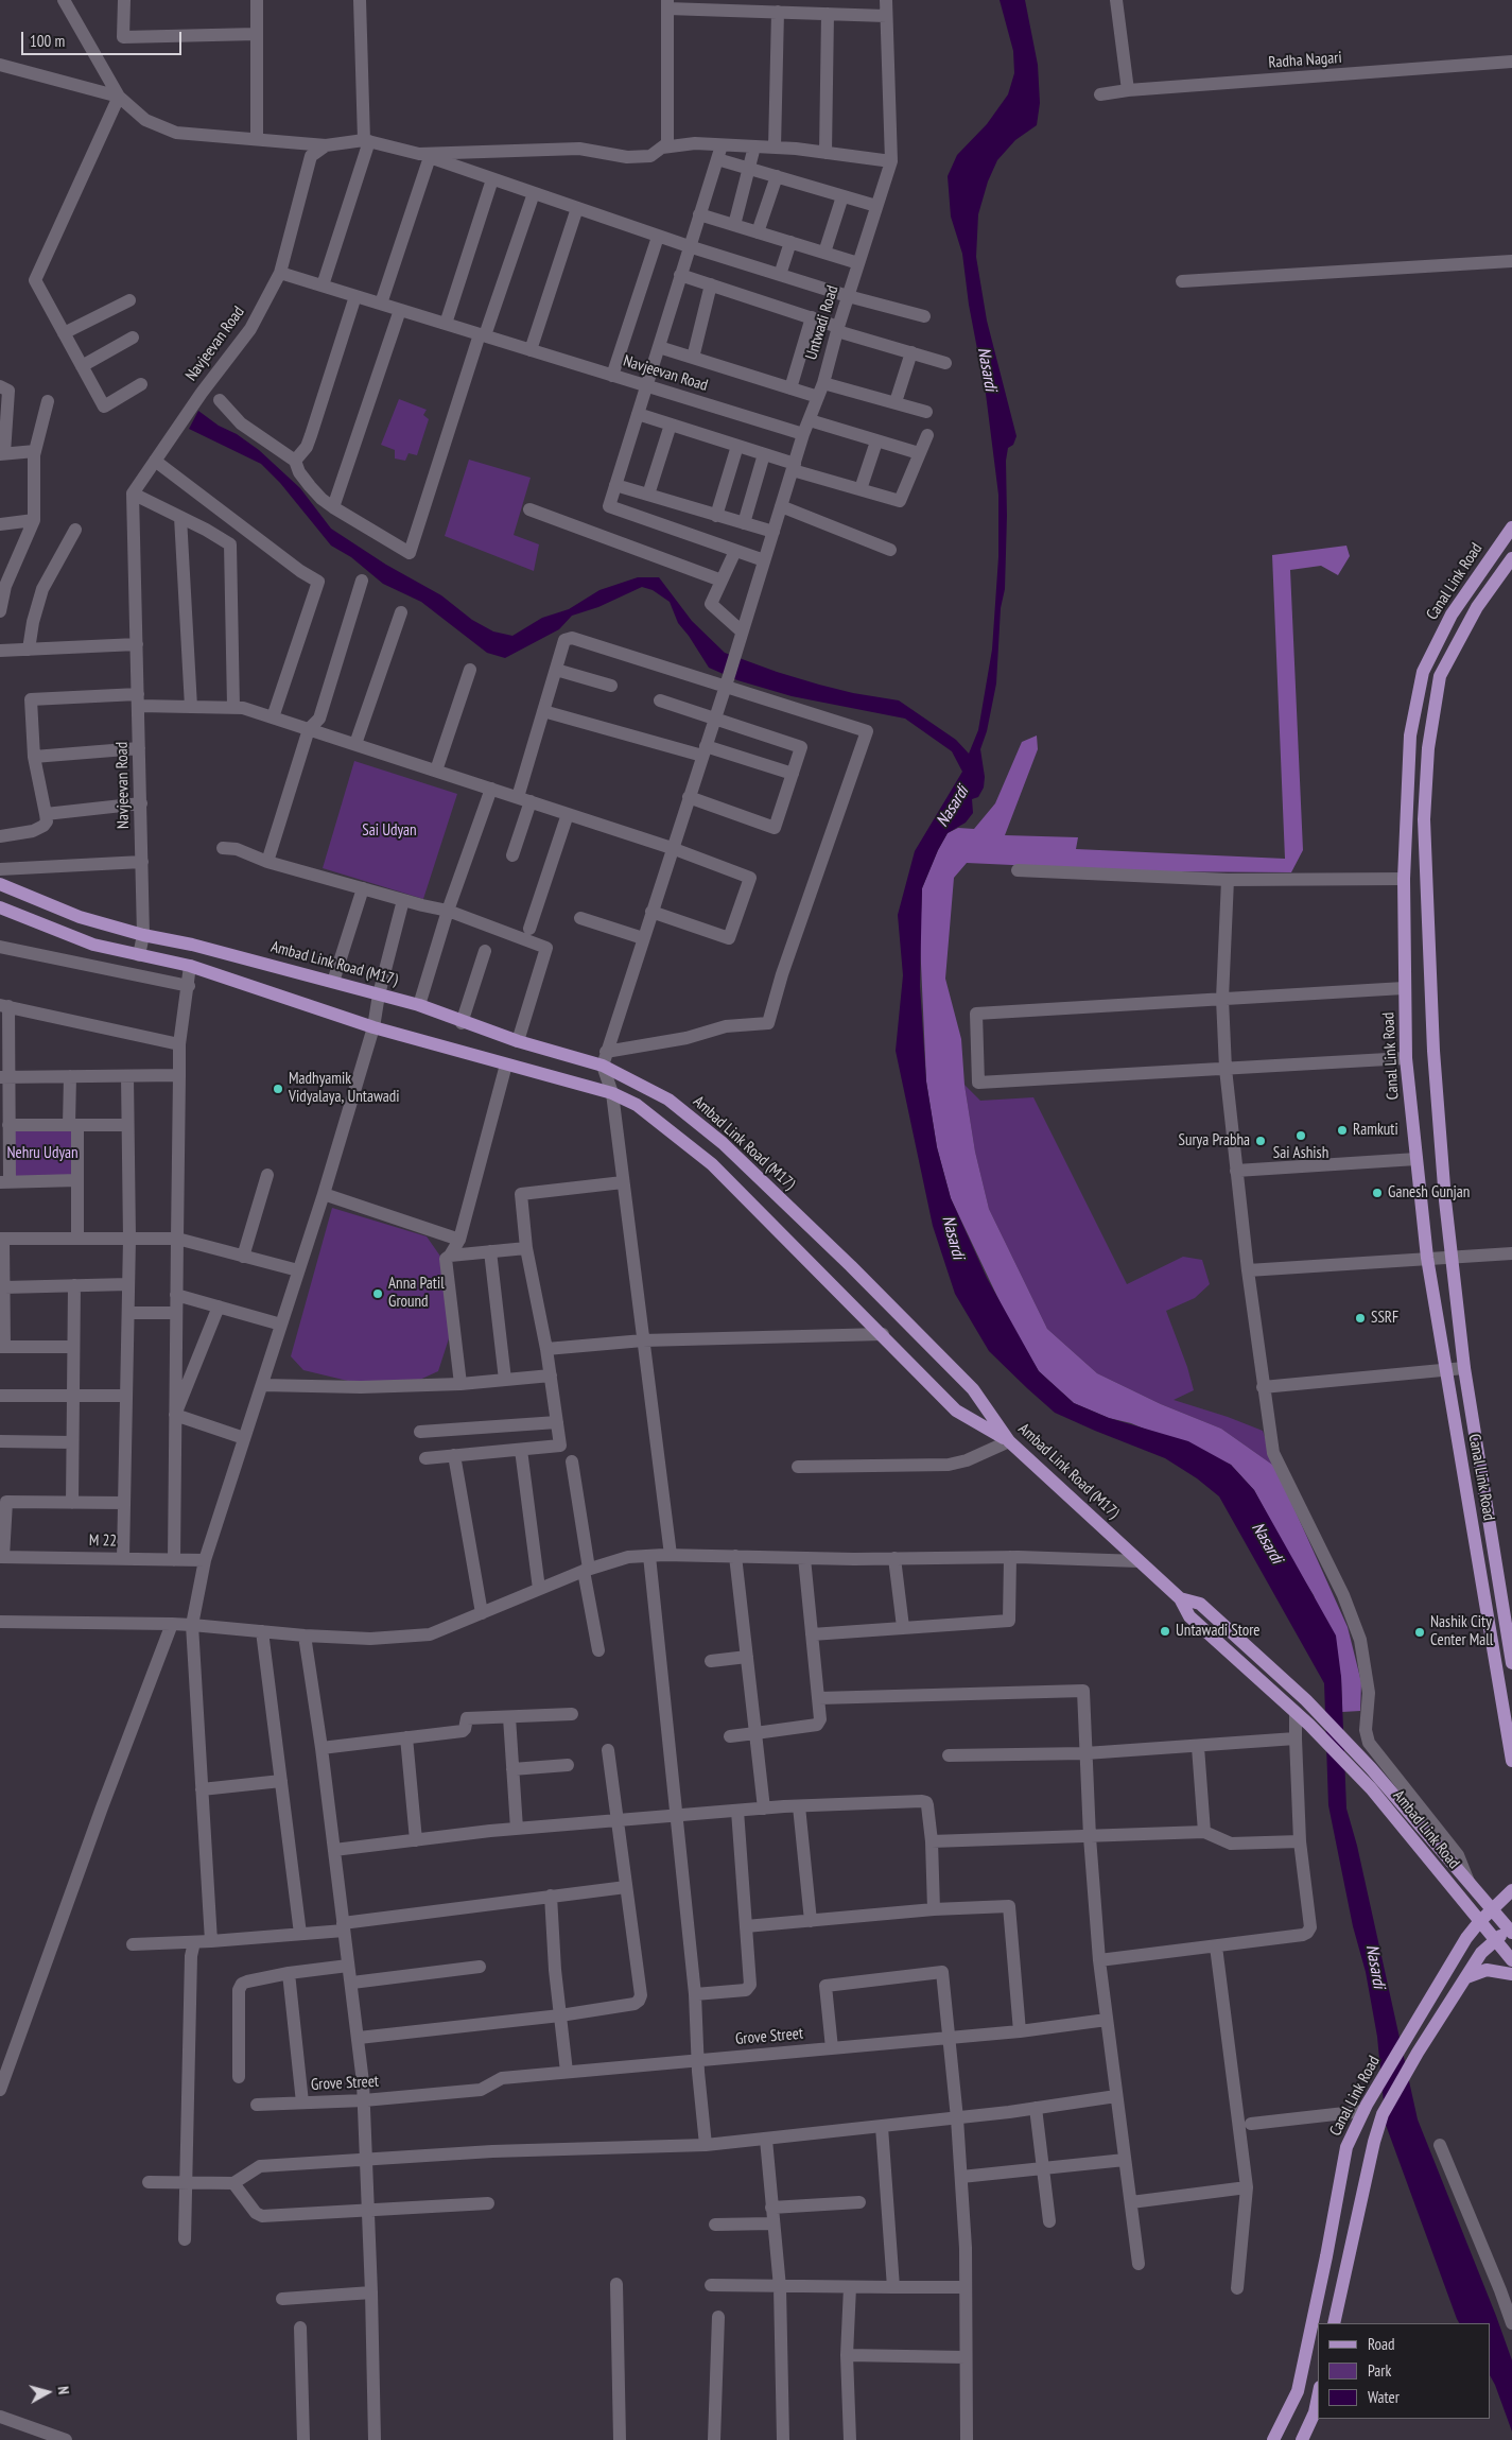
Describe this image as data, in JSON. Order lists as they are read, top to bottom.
{
  "streets": {
    "main road": ["Canal Link Road", "Ambad Link Road (M17)", "Ambad Link Road"],
    "street": [
      "Radha Nagari",
      "Untwadi Road",
      "Navjeevan Road",
      "M 22",
      "Grove Street"
    ]
  },
  "crossings": [
    ["Untwadi Road", "Navjeevan Road"],
    ["Untwadi Road", "Ambad Link Road (M17)"],
    ["Navjeevan Road", "Ambad Link Road (M17)"],
    ["Canal Link Road", "Ambad Link Road"],
    ["Ambad Link Road (M17)", "Ambad Link Road"]
  ],
  "water": ["Nasardi"],
  "parks": ["Sai Udyan", "Nehru Udyan"],
  "places": [
    "Madhyamik Vidyalaya, Untawadi",
    "Ramkuti",
    "Sai Ashish",
    "Surya Prabha",
    "Ganesh Gunjan",
    "Anna Patil Ground",
    "SSRF",
    "Untawadi Store",
    "Nashik City Center Mall"
  ],
  "legend": ["Road", "Park", "Water"],
  "scale_bar": "100 m",
  "north": "right"
}
